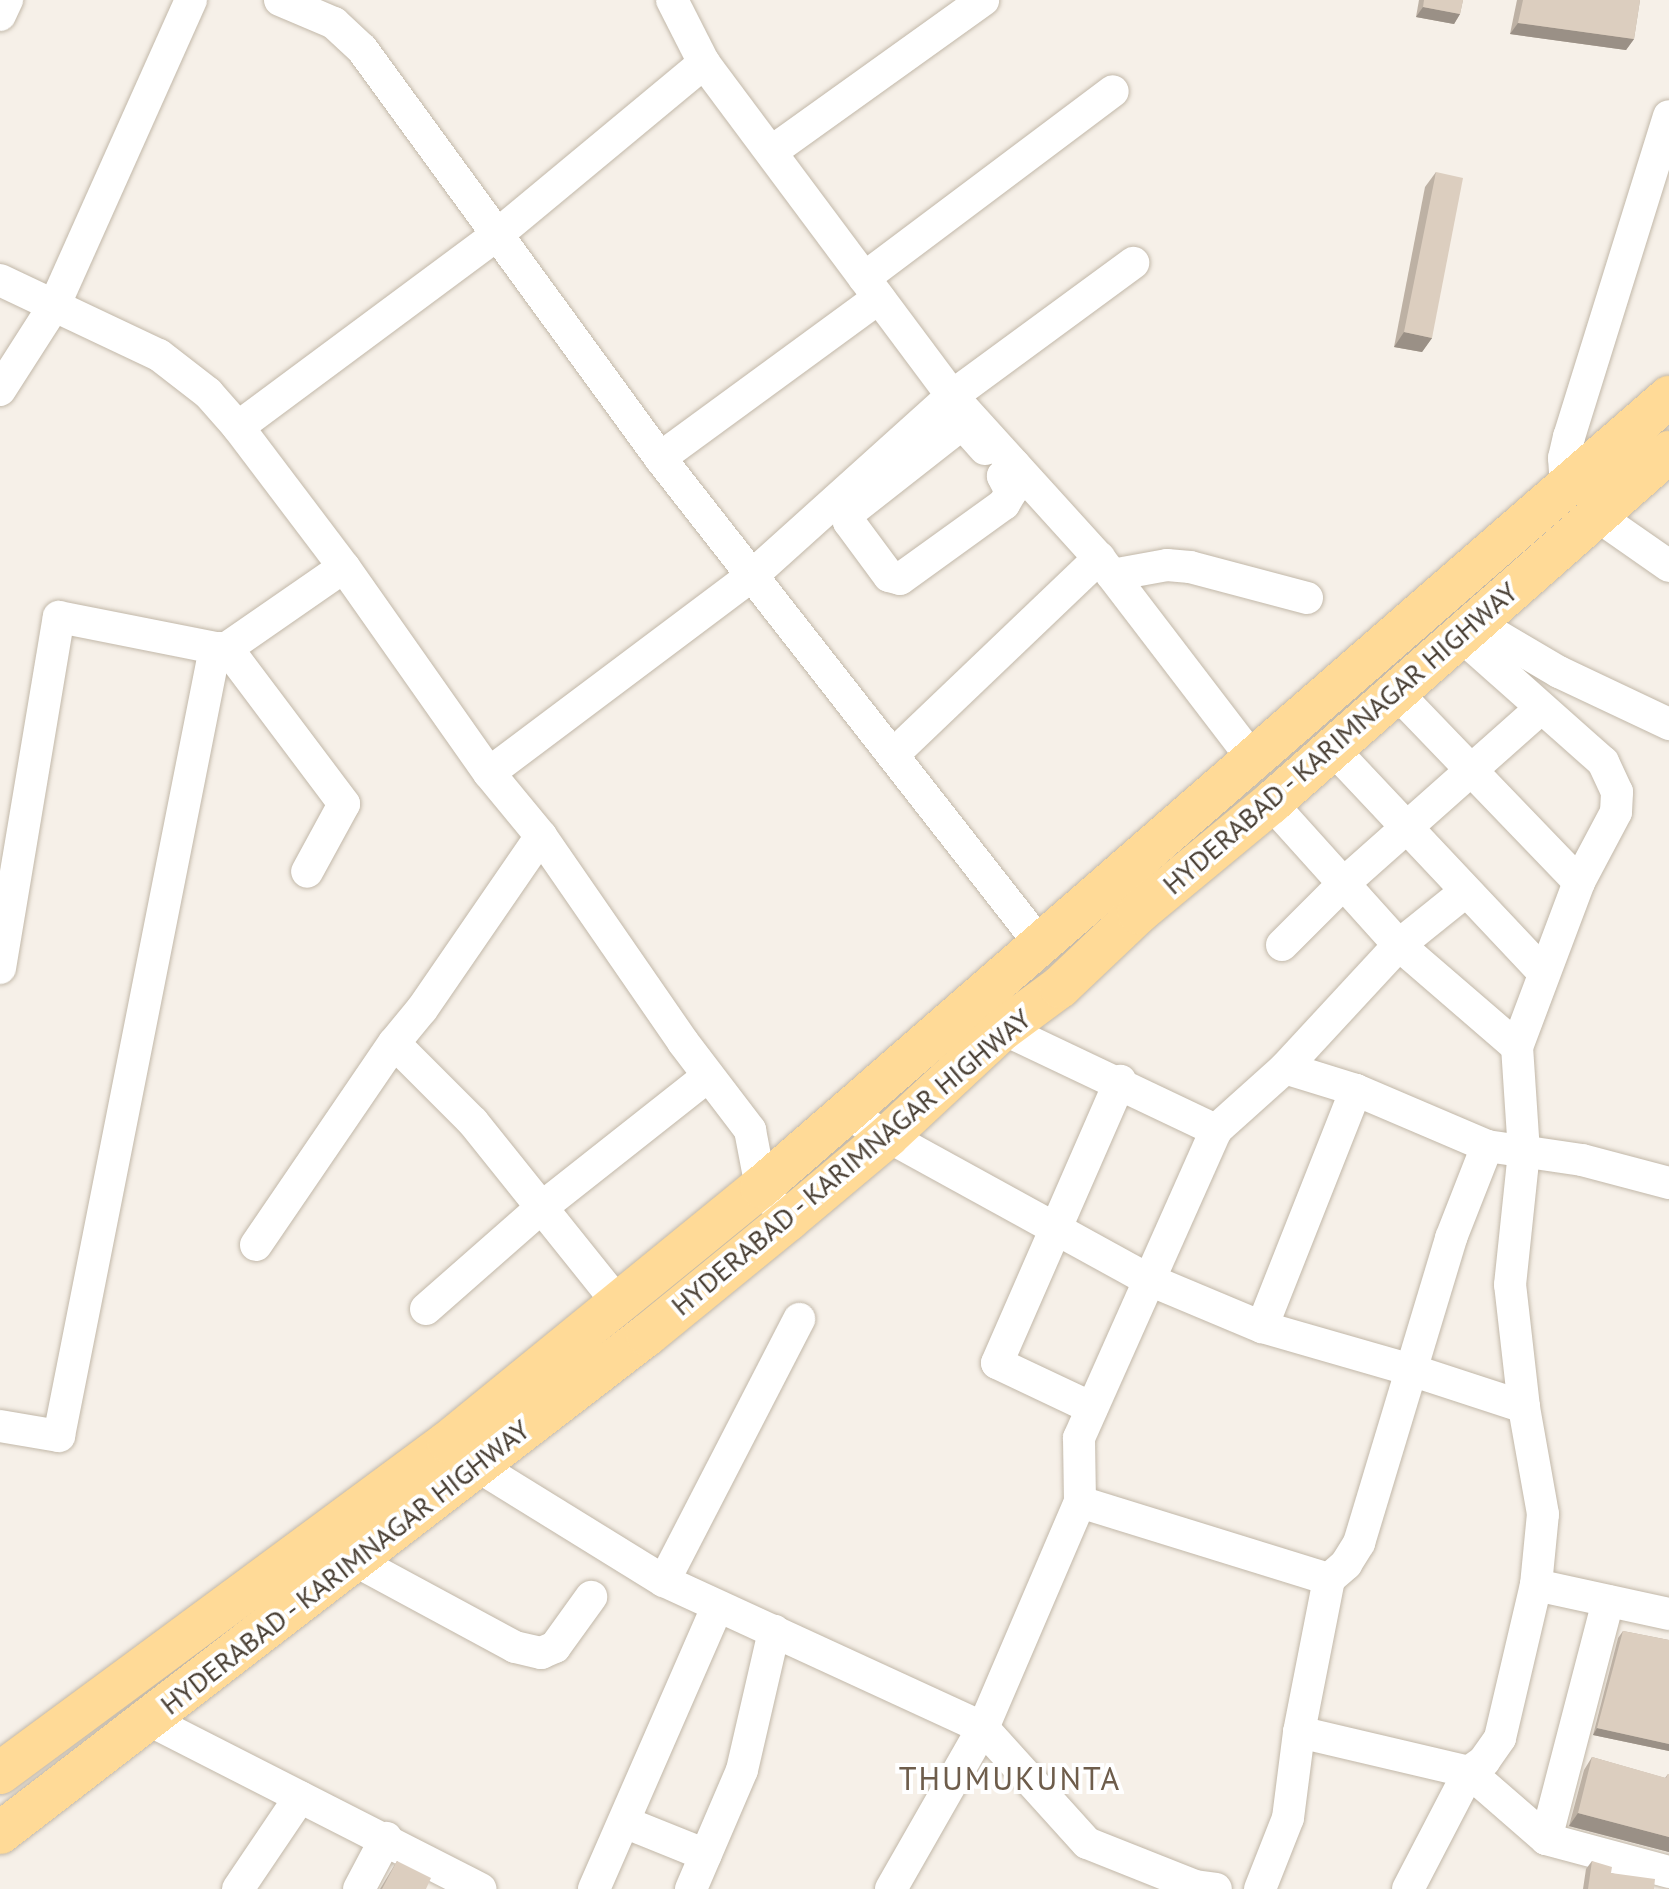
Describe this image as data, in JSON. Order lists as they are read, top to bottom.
{
  "streets": {
    "main road": ["HYDERABAD - KARIMNAGAR HIGHWAY"]
  },
  "districts": ["THUMUKUNTA"]
}
